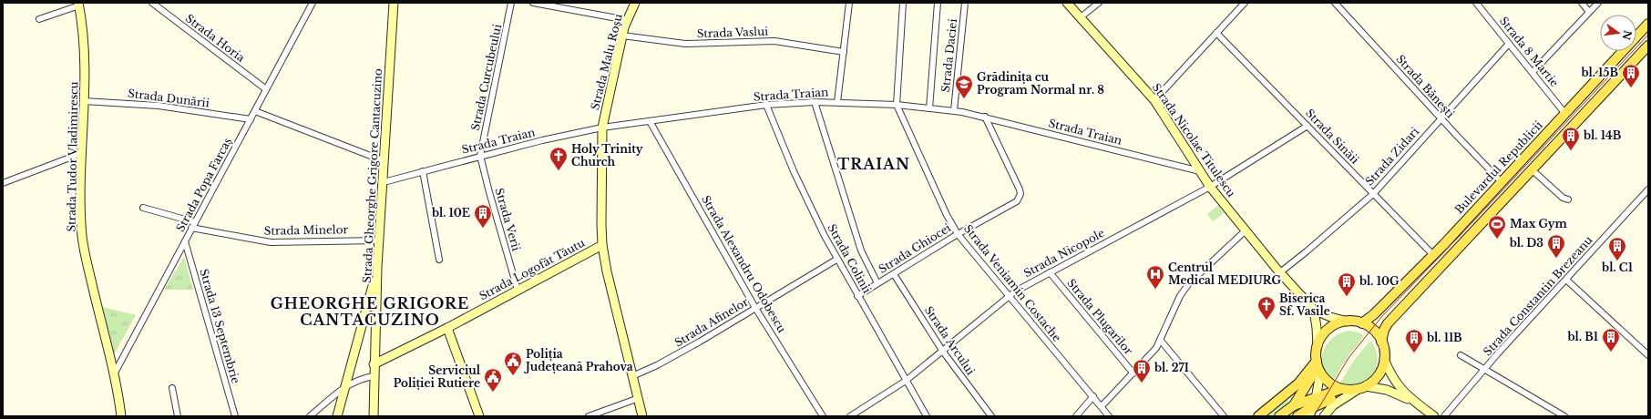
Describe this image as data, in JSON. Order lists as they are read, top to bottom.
{
  "streets": {
    "main road": ["Bulevardul Republicii"],
    "street": [
      "Strada Vaslui",
      "Strada Horia",
      "Strada 8 Martie",
      "Strada Daciei",
      "Strada Malu Roșu",
      "Strada Curcubeului",
      "Strada Bănești",
      "Strada Traian",
      "Strada Dunării",
      "Strada Sinăii",
      "Strada Nicolae Titulescu",
      "Strada Tudor Vladimirescu",
      "Strada Zidari",
      "Strada Gheorghe Grigore Cantacuzino",
      "Strada Popa Farcaș",
      "Strada Verii",
      "Strada Minelor",
      "Strada Ghiocei",
      "Strada Nicopole",
      "Strada Colinii",
      "Strada Alexandru Odobescu",
      "Strada Logofăt Tăutu",
      "Strada Veniamin Costache",
      "Strada Constantin Brezeanu",
      "Strada Plugarilor",
      "Strada Afinelor",
      "Strada 13 Septembrie",
      "Strada Arcului"
    ]
  },
  "crossings": [
    ["Strada Vaslui", "Strada Malu Roșu"],
    ["Strada Horia", "Strada Popa Farcaș"],
    ["Strada 8 Martie", "Strada Zidari"],
    ["Strada 8 Martie", "Bulevardul Republicii"],
    ["Strada Daciei", "Strada Traian"],
    ["Strada Malu Roșu", "Strada Traian"],
    ["Strada Malu Roșu", "Strada Logofăt Tăutu"],
    ["Strada Malu Roșu", "Strada Afinelor"],
    ["Strada Curcubeului", "Strada Traian"],
    ["Strada Curcubeului", "Strada Verii"],
    ["Strada Bănești", "Strada Zidari"],
    ["Strada Bănești", "Bulevardul Republicii"],
    ["Strada Traian", "Strada Nicolae Titulescu"],
    ["Strada Traian", "Strada Gheorghe Grigore Cantacuzino"],
    ["Strada Traian", "Strada Verii"],
    ["Strada Traian", "Strada Ghiocei"],
    ["Strada Traian", "Strada Colinii"],
    ["Strada Traian", "Strada Alexandru Odobescu"],
    ["Strada Traian", "Strada Veniamin Costache"],
    ["Strada Dunării", "Strada Tudor Vladimirescu"],
    ["Strada Dunării", "Strada Popa Farcaș"],
    ["Strada Sinăii", "Strada Zidari"],
    ["Strada Sinăii", "Bulevardul Republicii"],
    ["Strada Sinăii", "Strada Nicopole"],
    ["Strada Nicolae Titulescu", "Strada Zidari"],
    ["Strada Nicolae Titulescu", "Bulevardul Republicii"],
    ["Strada Nicolae Titulescu", "Strada Nicopole"],
    ["Strada Tudor Vladimirescu", "Strada Popa Farcaș"],
    ["Strada Gheorghe Grigore Cantacuzino", "Strada Minelor"],
    ["Strada Gheorghe Grigore Cantacuzino", "Strada Logofăt Tăutu"],
    ["Strada Popa Farcaș", "Strada Minelor"],
    ["Strada Popa Farcaș", "Strada 13 Septembrie"],
    ["Strada Verii", "Strada Logofăt Tăutu"],
    ["Strada Ghiocei", "Strada Colinii"],
    ["Strada Ghiocei", "Strada Veniamin Costache"],
    ["Strada Ghiocei", "Strada Arcului"],
    ["Strada Nicopole", "Strada Colinii"],
    ["Strada Nicopole", "Strada Veniamin Costache"],
    ["Strada Nicopole", "Strada Plugarilor"],
    ["Strada Nicopole", "Strada Arcului"],
    ["Strada Colinii", "Strada Afinelor"],
    ["Strada Alexandru Odobescu", "Strada Afinelor"]
  ],
  "districts": ["TRAIAN", "GHEORGHE GRIGORE CANTACUZINO"],
  "places": {
    "building": [
      "bl. 15B",
      "bl. 14B",
      "bl. 10E",
      "bl. D3",
      "bl. C1",
      "bl. 10G",
      "bl. B1",
      "bl. 11B",
      "bl. 27I"
    ],
    "school or university": ["Grădinița cu Program Normal nr. 8"],
    "church": ["Holy Trinity Church", "Biserica Sf. Vasile"],
    "sports": ["Max Gym"],
    "hospital": ["Centrul Medical MEDIURG"],
    "public building": ["Poliția Județeană Prahova", "Serviciul Poliției Rutiere"]
  },
  "north": "right"
}
